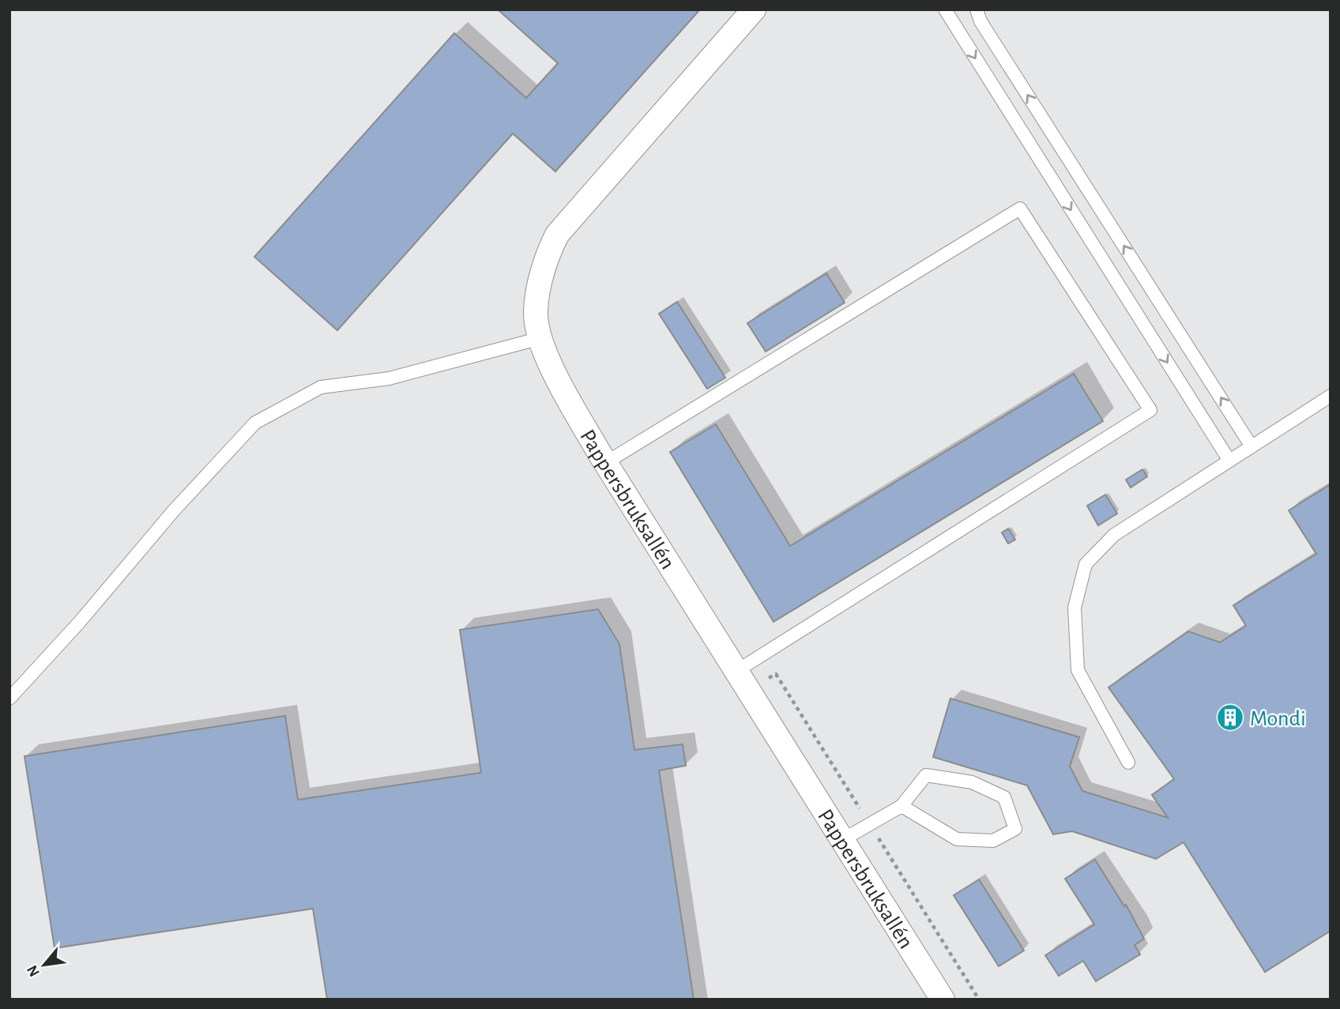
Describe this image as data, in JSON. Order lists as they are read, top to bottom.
{
  "streets": {
    "street": ["Pappersbruksallén"]
  },
  "places": {
    "building": ["Mondi"]
  },
  "north": "bottom left"
}
